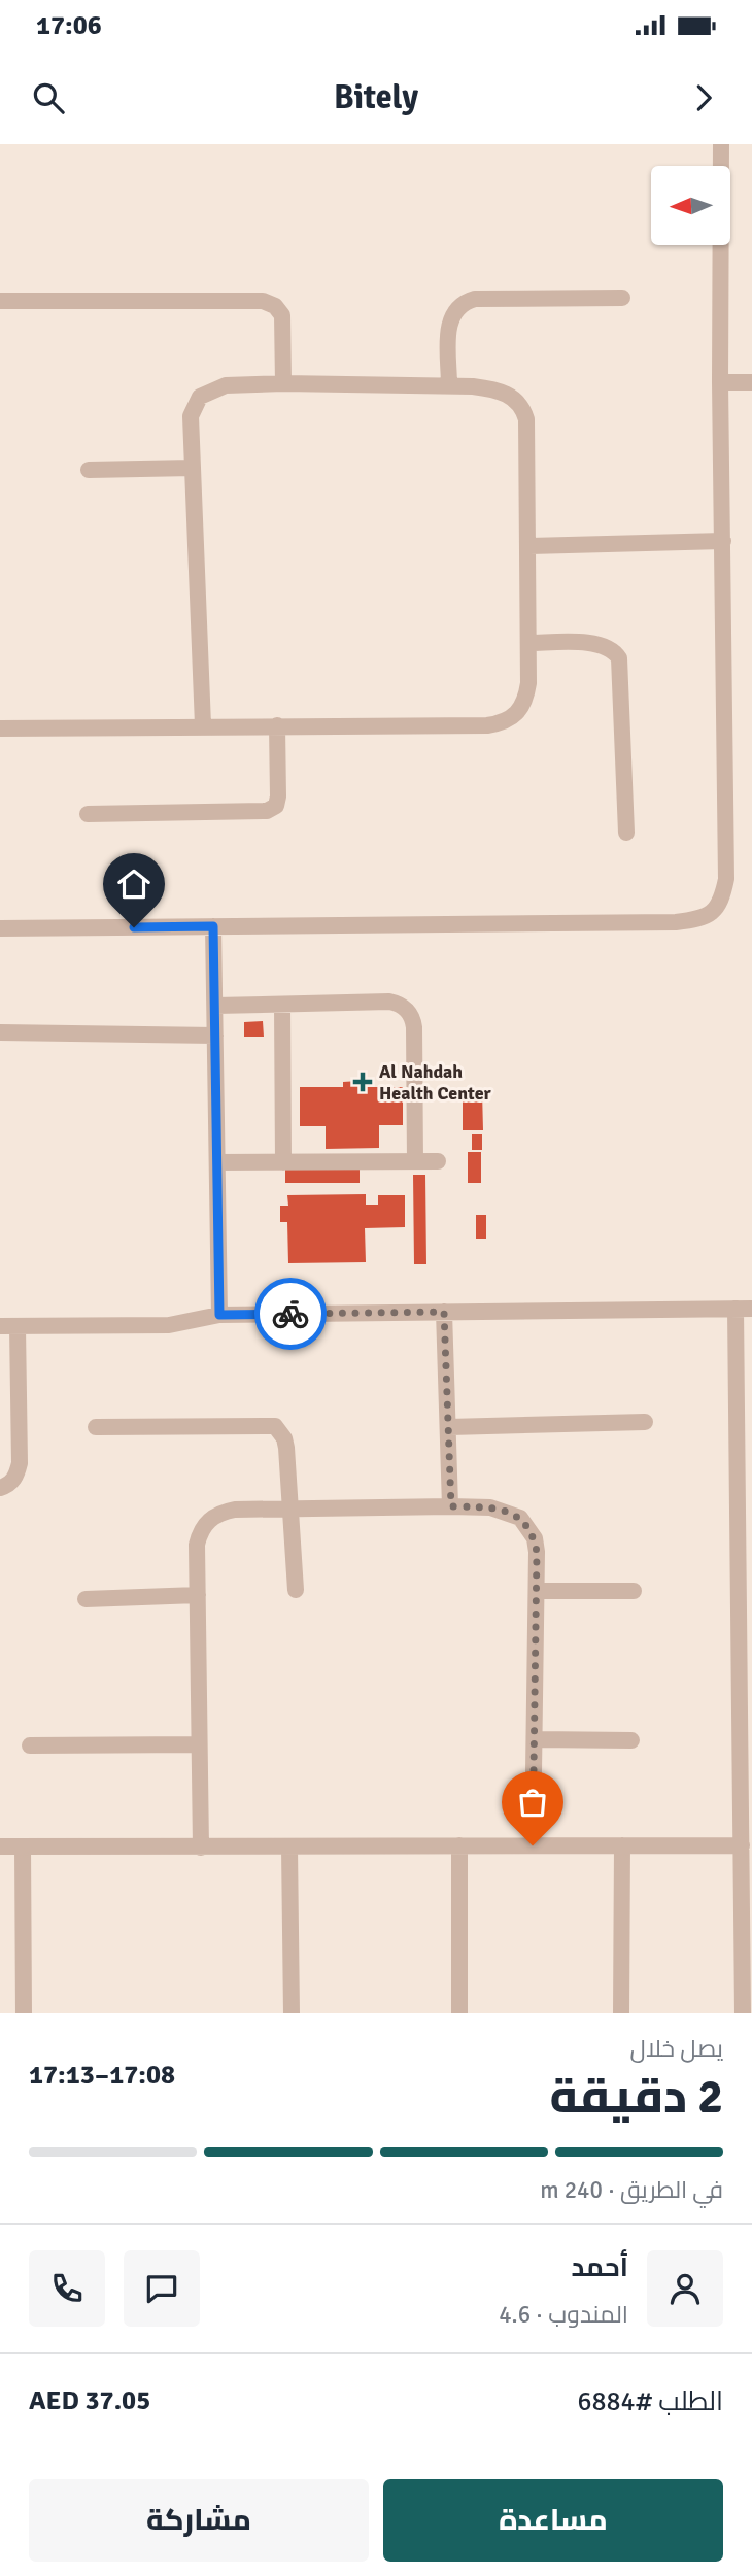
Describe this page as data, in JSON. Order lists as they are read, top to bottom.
{
  "places": {
    "health": ["Al Nahdah Health Center"]
  },
  "north": "left",
  "page": {
    "status": "17:06",
    "header": "Bitely",
    "heading": ["2 دقيقة", "يصل خلال", "17:08–17:13"],
    "panel": [
      "أحمد",
      "المندوب · 4.6",
      "الطلب #6884",
      "AED 37.05"
    ],
    "bar": "في الطريق · 240 m",
    "buttons": ["مساعدة", "مشاركة"]
  }
}
